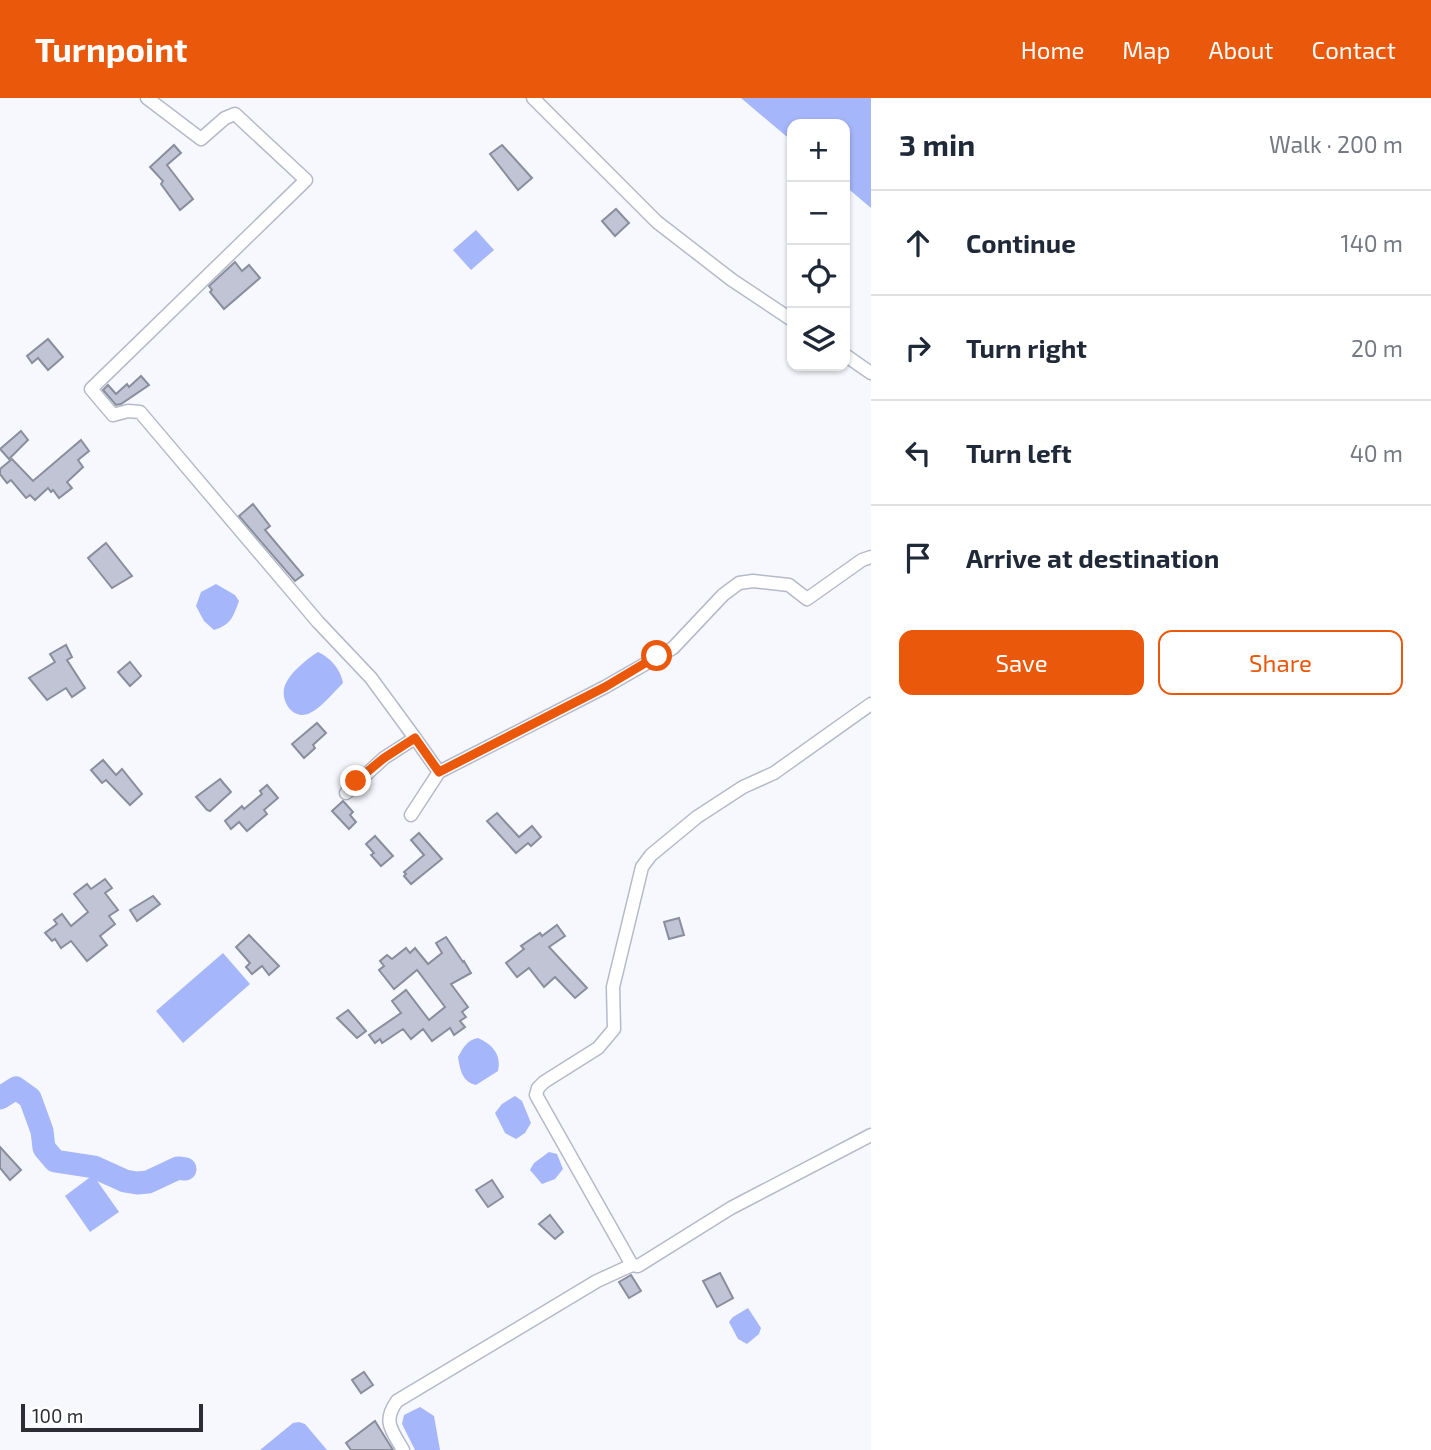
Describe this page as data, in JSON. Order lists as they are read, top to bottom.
{
  "scale_bar": "100 m",
  "page": {
    "header": "Turnpoint",
    "nav": [
      "Home",
      "Map",
      "About",
      "Contact"
    ],
    "heading": ["3 min", "Walk · 200 m"],
    "map_buttons": ["+", "−"],
    "list": [
      ["Continue", "140 m"],
      ["Turn right", "20 m"],
      ["Turn left", "40 m"],
      "Arrive at destination"
    ],
    "buttons": ["Save", "Share"],
    "scale": "100 m"
  }
}
